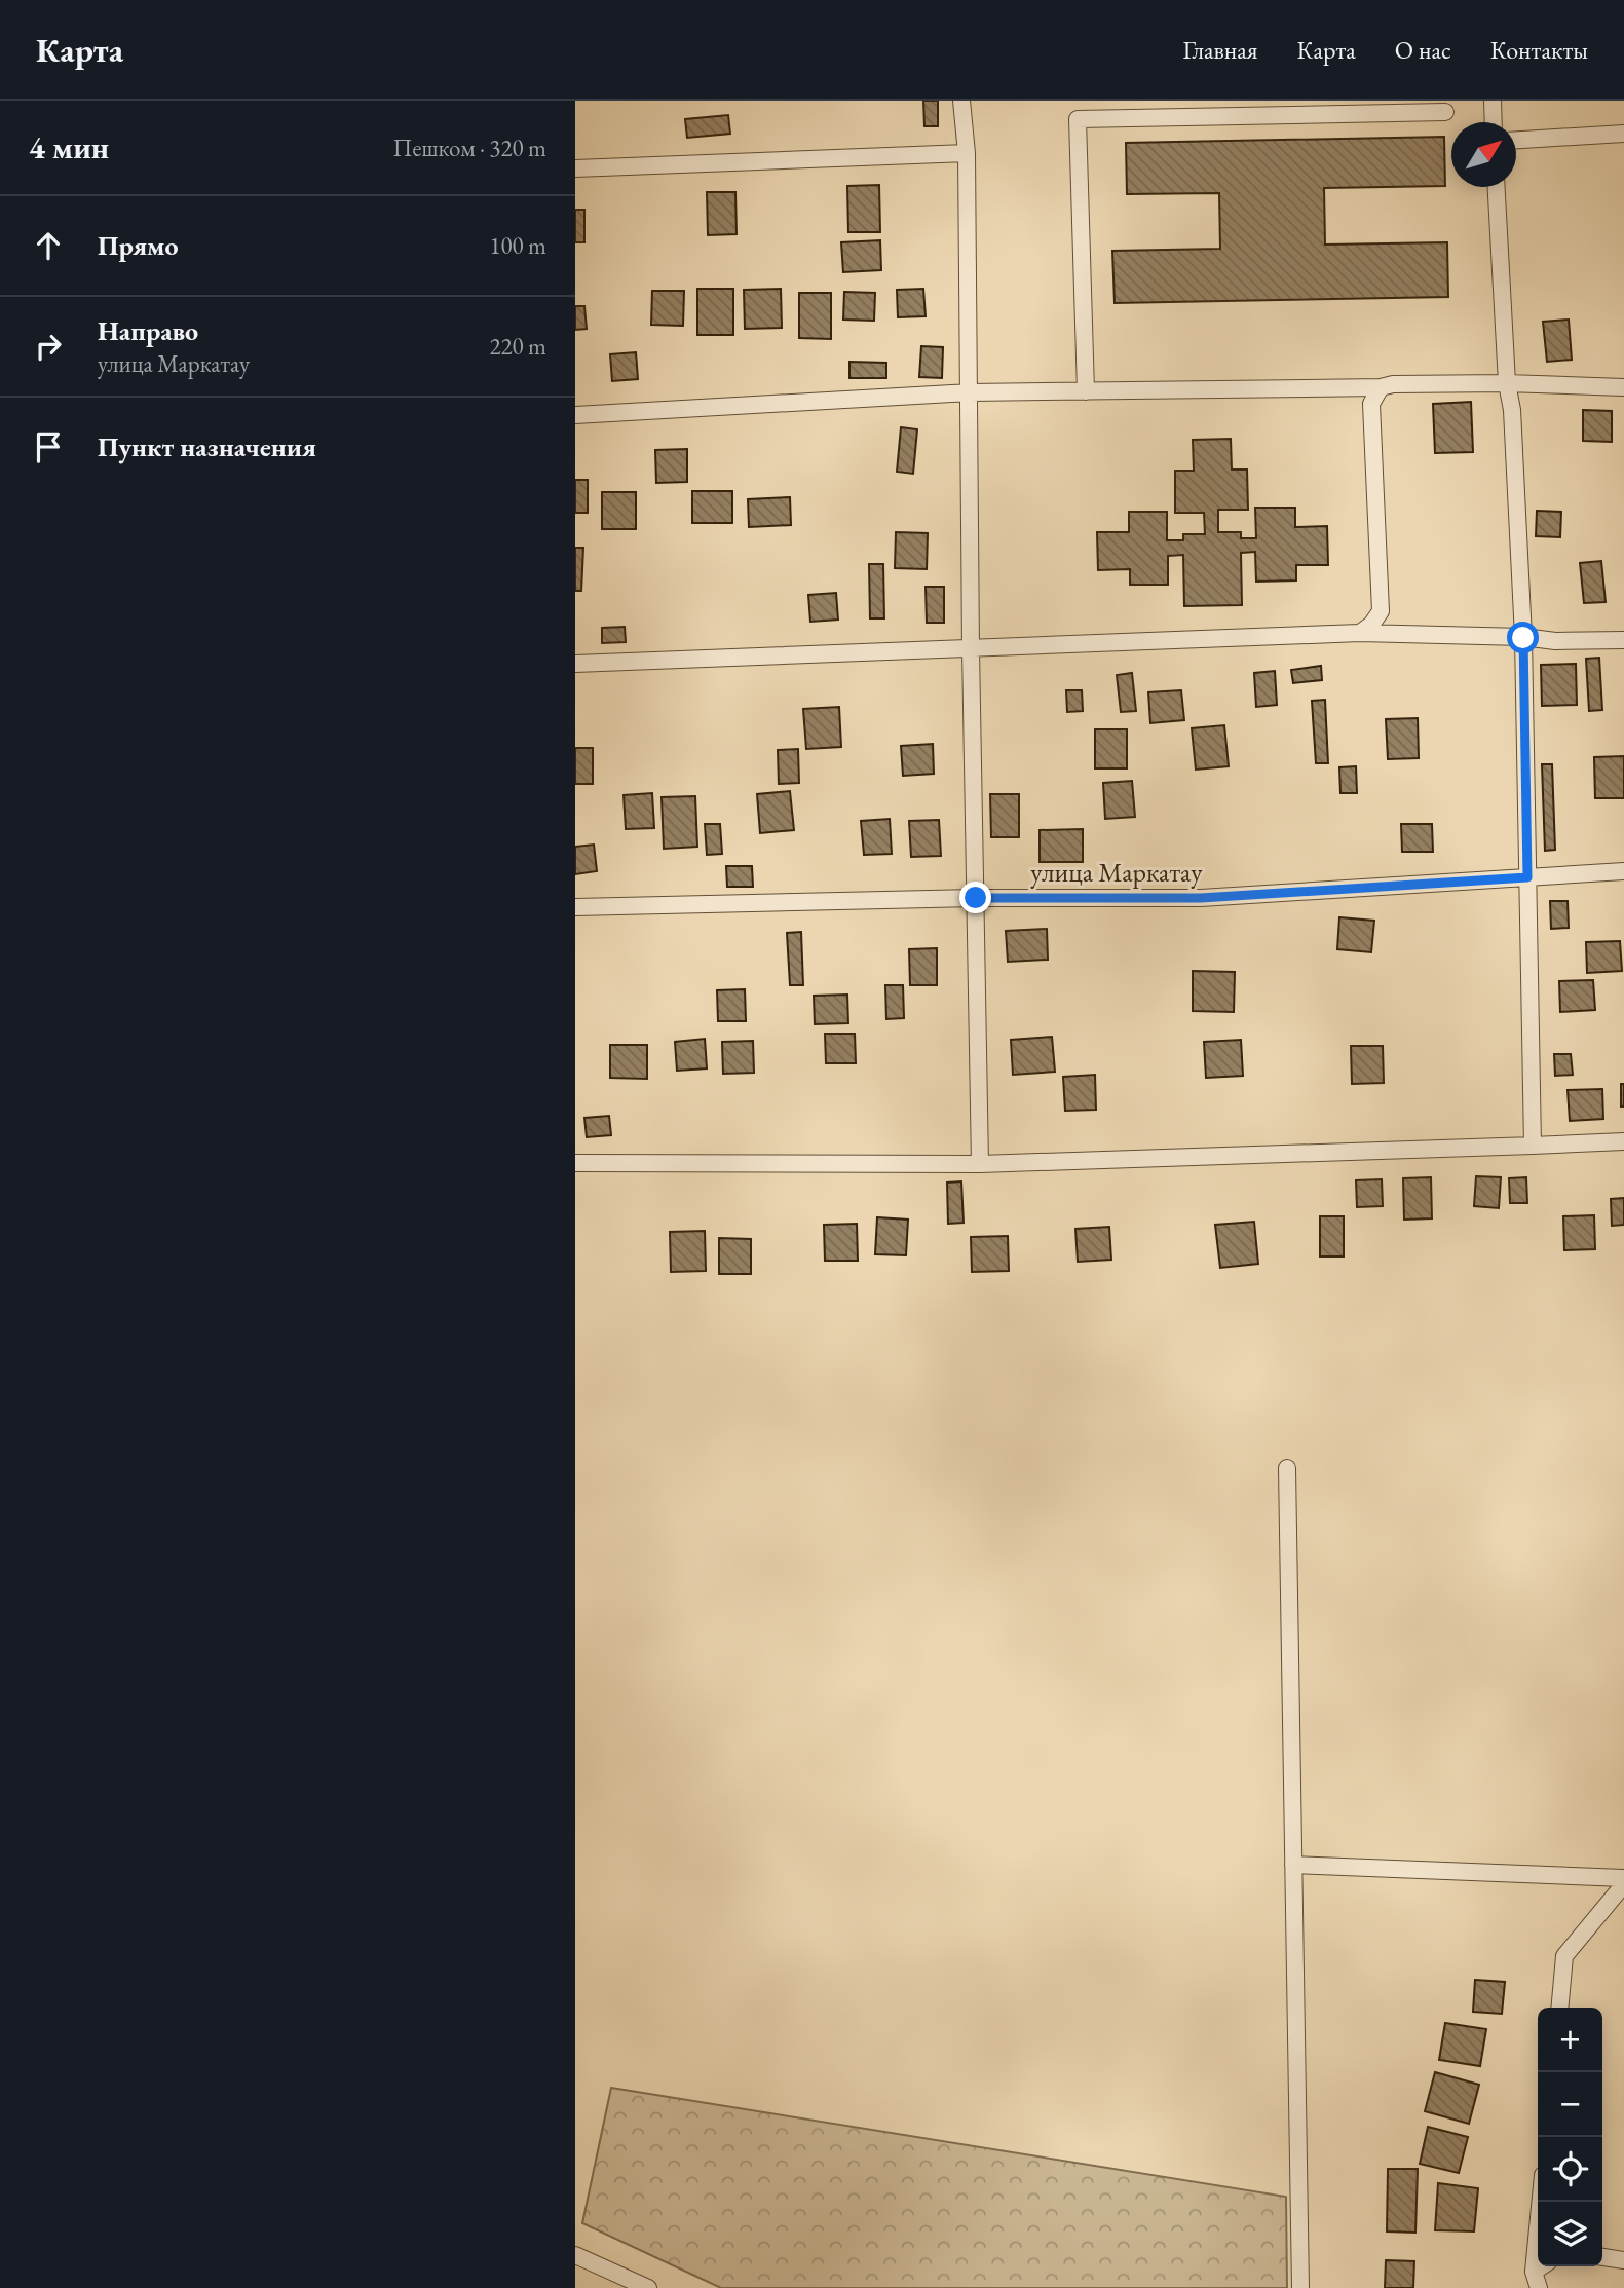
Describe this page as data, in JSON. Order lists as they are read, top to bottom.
{
  "streets": {
    "street": ["улица Маркатау"]
  },
  "north": "top right",
  "page": {
    "header": "Карта",
    "nav": [
      "Главная",
      "Карта",
      "О нас",
      "Контакты"
    ],
    "heading": ["4 мин", "Пешком · 320 m"],
    "list": [
      ["Прямо", "100 m"],
      ["Направо", "улица Маркатау", "220 m"],
      "Пункт назначения"
    ],
    "map_buttons": ["+", "−"]
  }
}
